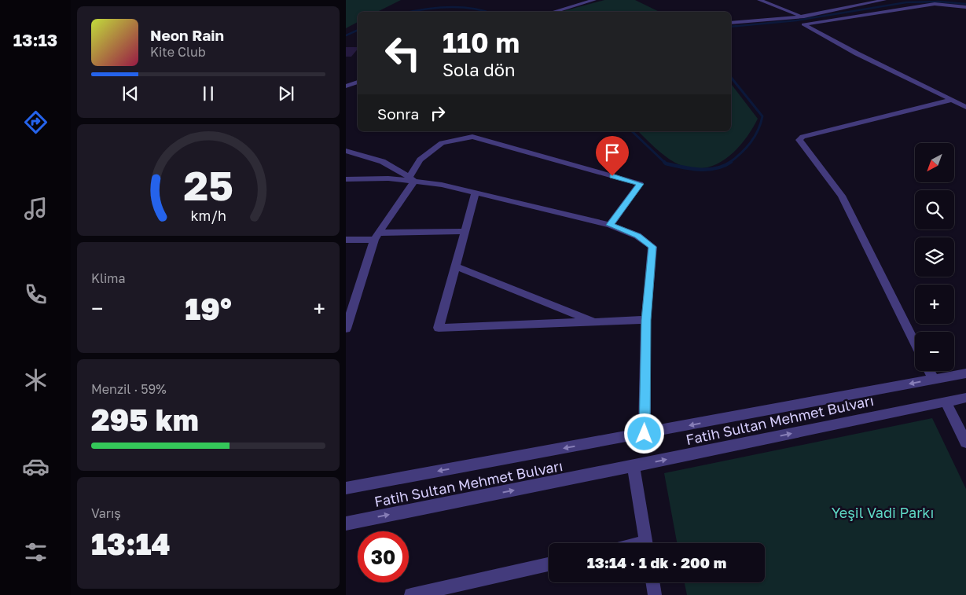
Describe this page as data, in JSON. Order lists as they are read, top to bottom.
{
  "streets": {
    "street": ["Fatih Sultan Mehmet Bulvarı"]
  },
  "parks": ["Yeşil Vadi Parkı"],
  "north": "bottom left",
  "page": {
    "tabs": "13:13",
    "turn": ["110 m", "Sola dön"],
    "song": ["Neon Rain", "Kite Club"],
    "then": "Sonra",
    "map_buttons": ["+", "−"],
    "tile": [
      "Klima",
      ["Menzil · 59%", "295 km"],
      ["Varış", "13:14"]
    ],
    "heat": ["−", "19°", "+"],
    "limit": "30",
    "trip": "13:14 · 1 dk · 200 m",
    "gauge": ["25", "km/h"]
  }
}
